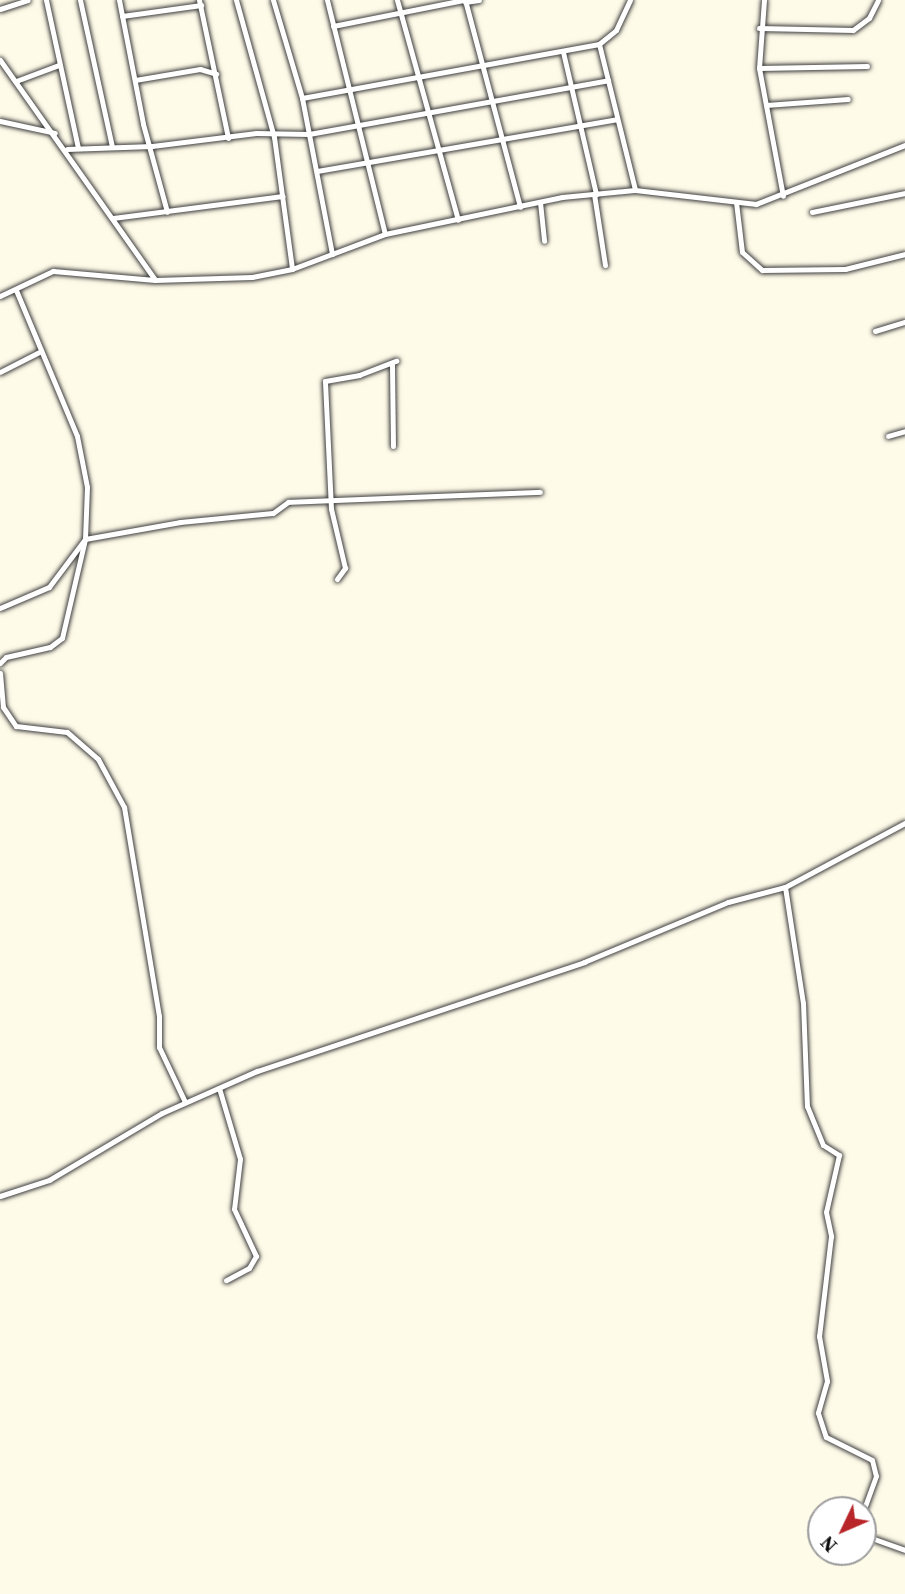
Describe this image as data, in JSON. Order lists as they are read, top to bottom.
{
  "north": "bottom left"
}
